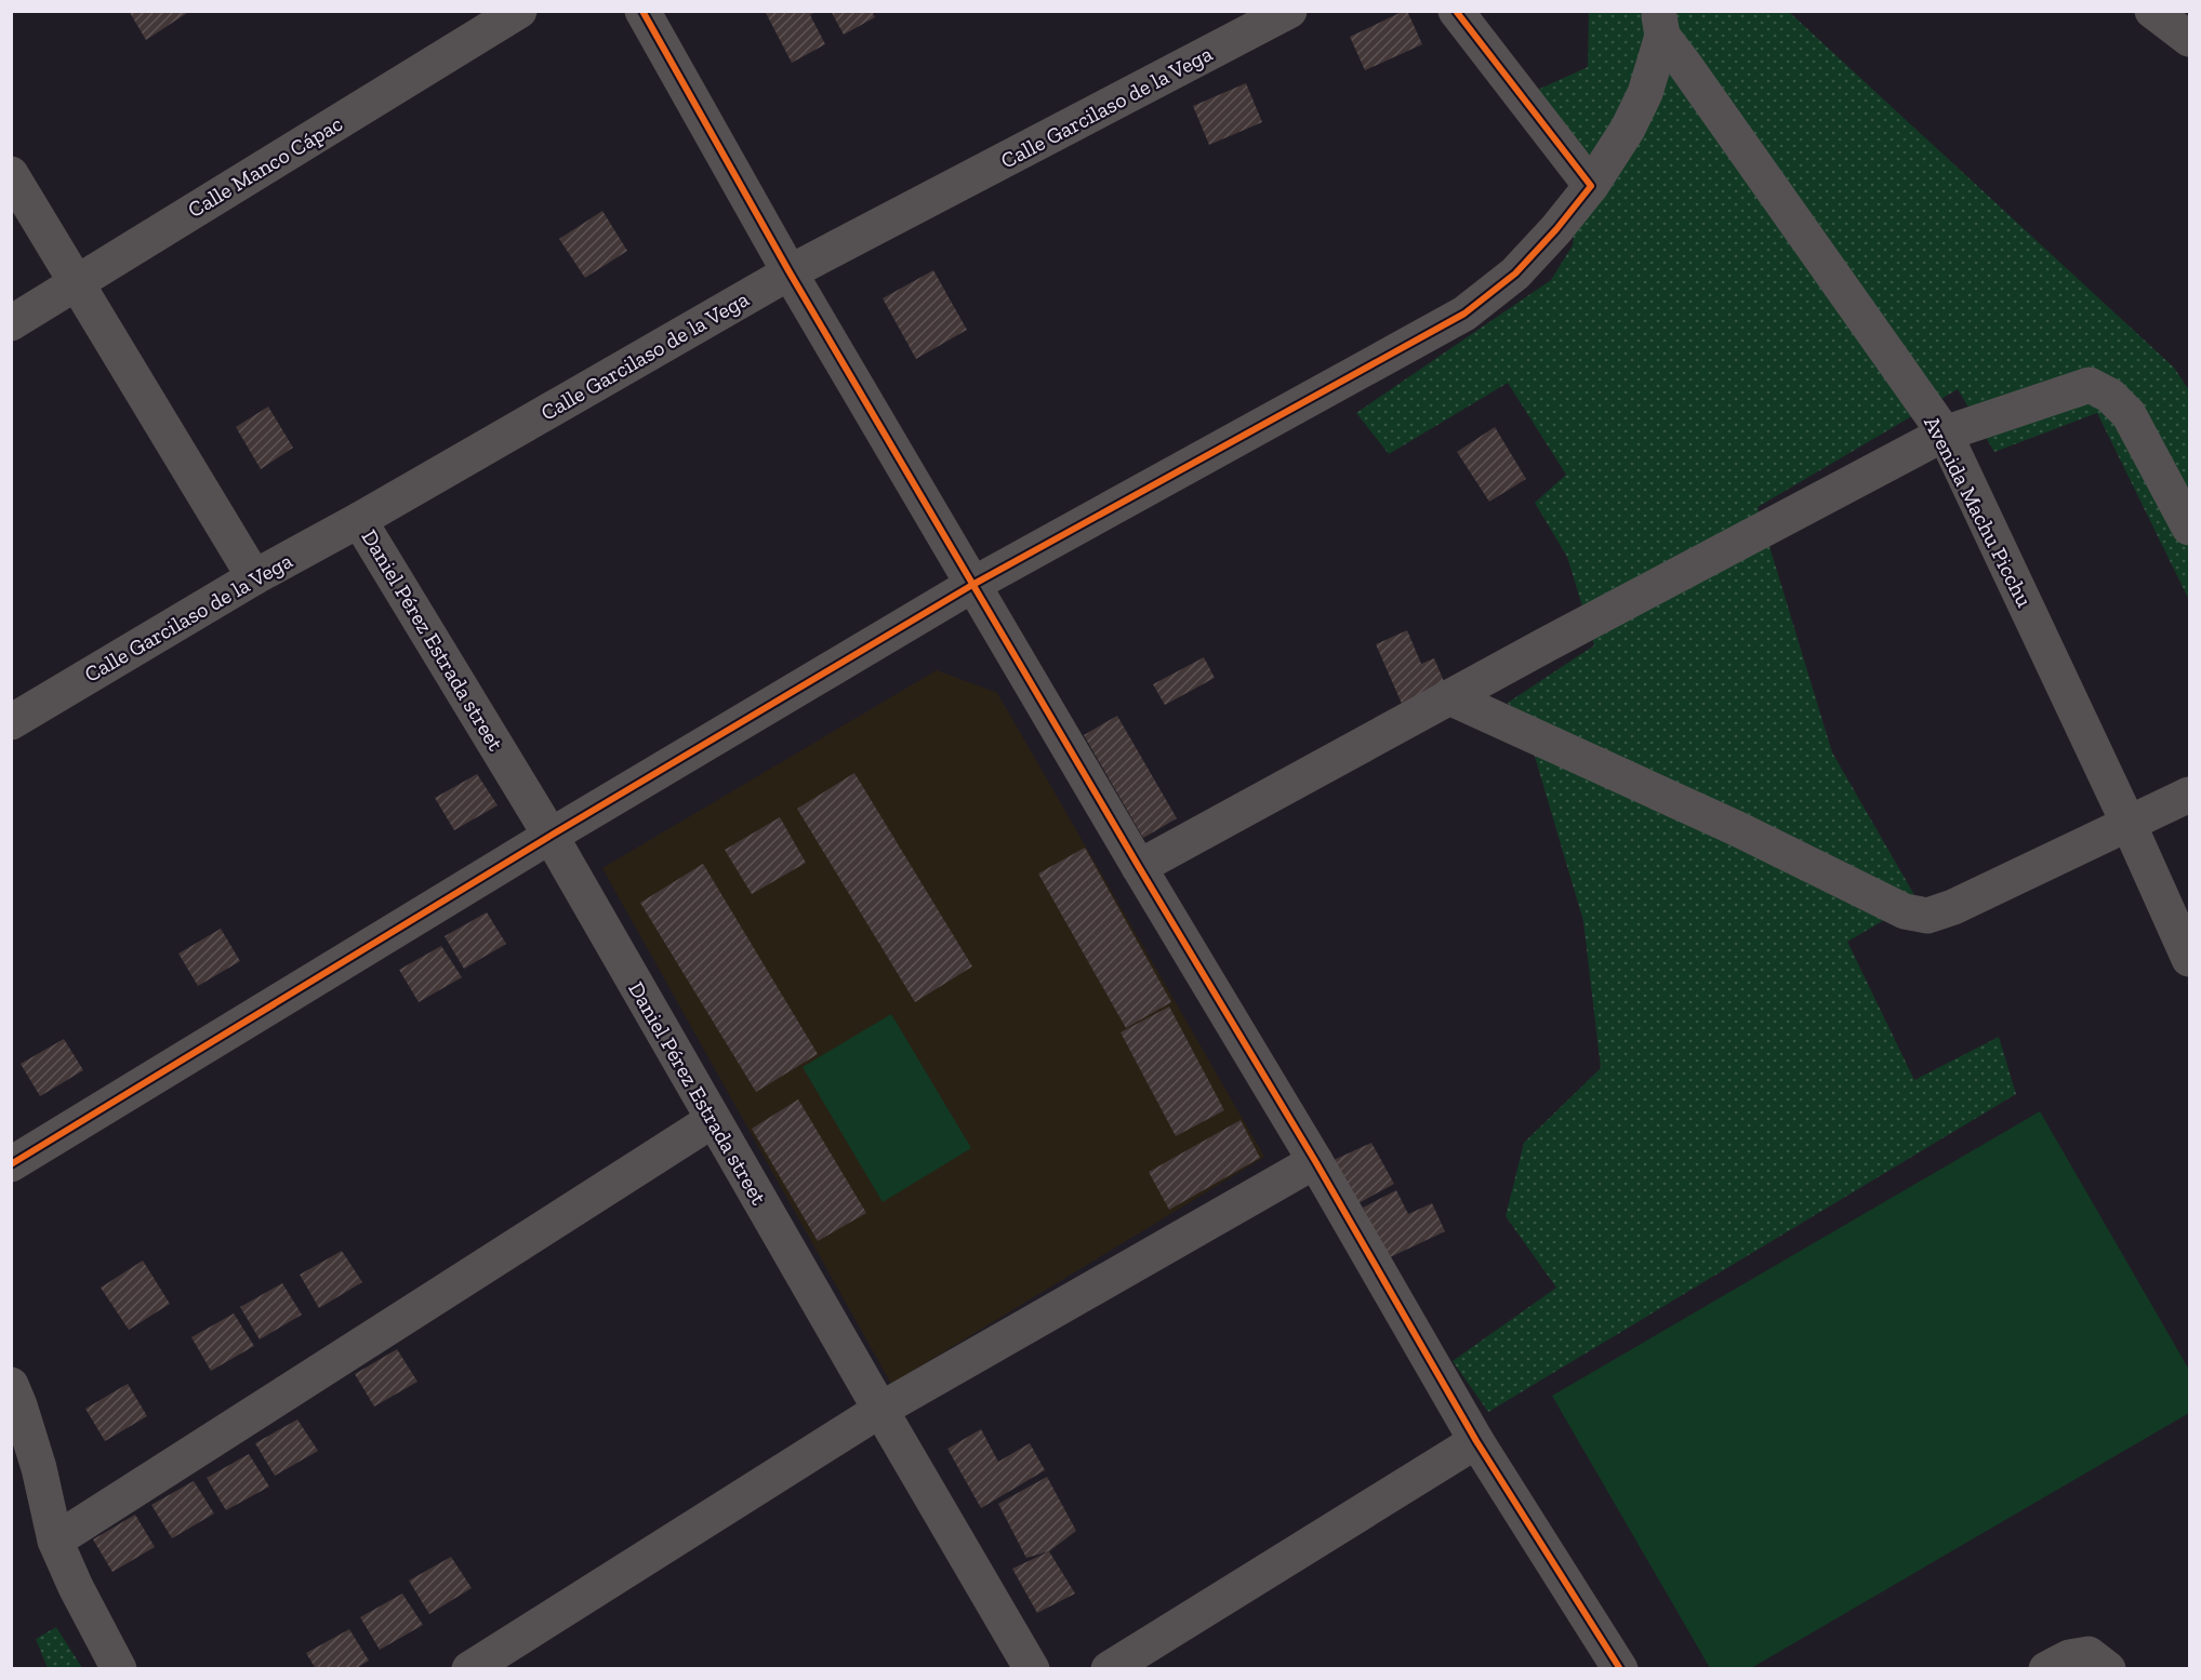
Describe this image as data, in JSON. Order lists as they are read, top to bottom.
{
  "streets": {
    "street": [
      "Calle Garcilaso de la Vega",
      "Calle Manco Cápac",
      "Avenida Machu Picchu",
      "Daniel Pérez Estrada street"
    ]
  },
  "crossings": [
    ["Calle Garcilaso de la Vega", "Daniel Pérez Estrada street"]
  ]
}
